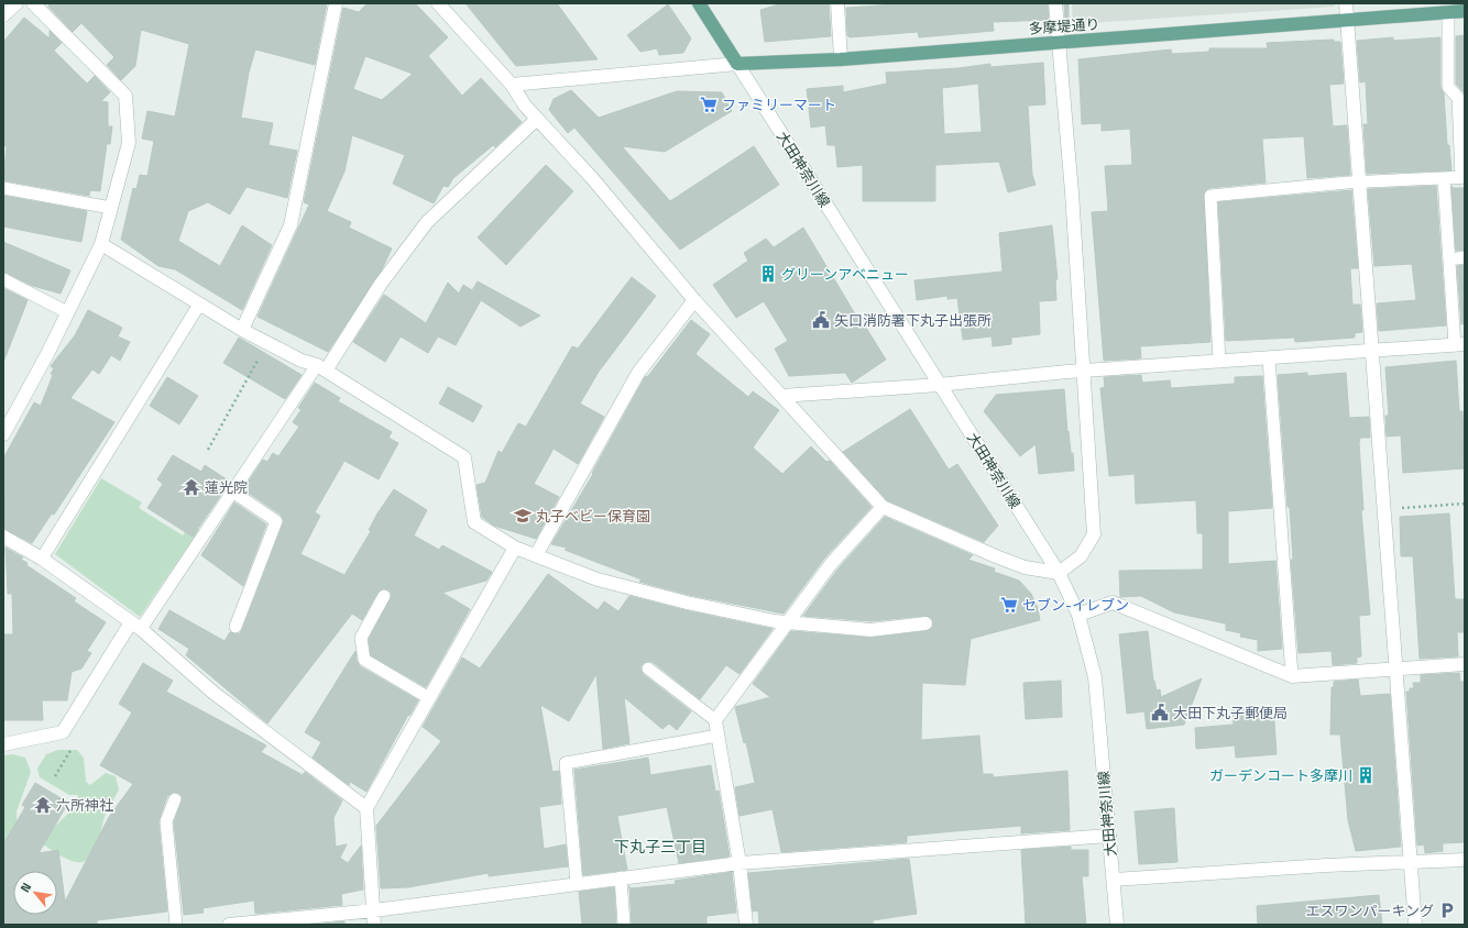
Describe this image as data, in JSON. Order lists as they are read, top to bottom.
{
  "streets": {
    "main road": ["多摩堤通り"],
    "street": ["大田神奈川線"]
  },
  "crossings": [
    ["多摩堤通り", "大田神奈川線"]
  ],
  "districts": ["下丸子三丁目"],
  "places": {
    "supermarket": ["ファミリーマート", "セブン-イレブン"],
    "building": ["グリーンアベニュー", "ガーデンコート多摩川"],
    "public building": ["矢口消防署下丸子出張所", "大田下丸子郵便局"],
    "temple": ["蓮光院", "六所神社"],
    "school or university": ["丸子ベビー保育園"],
    "parking": ["エスワンパーキング"]
  },
  "north": "top left"
}
